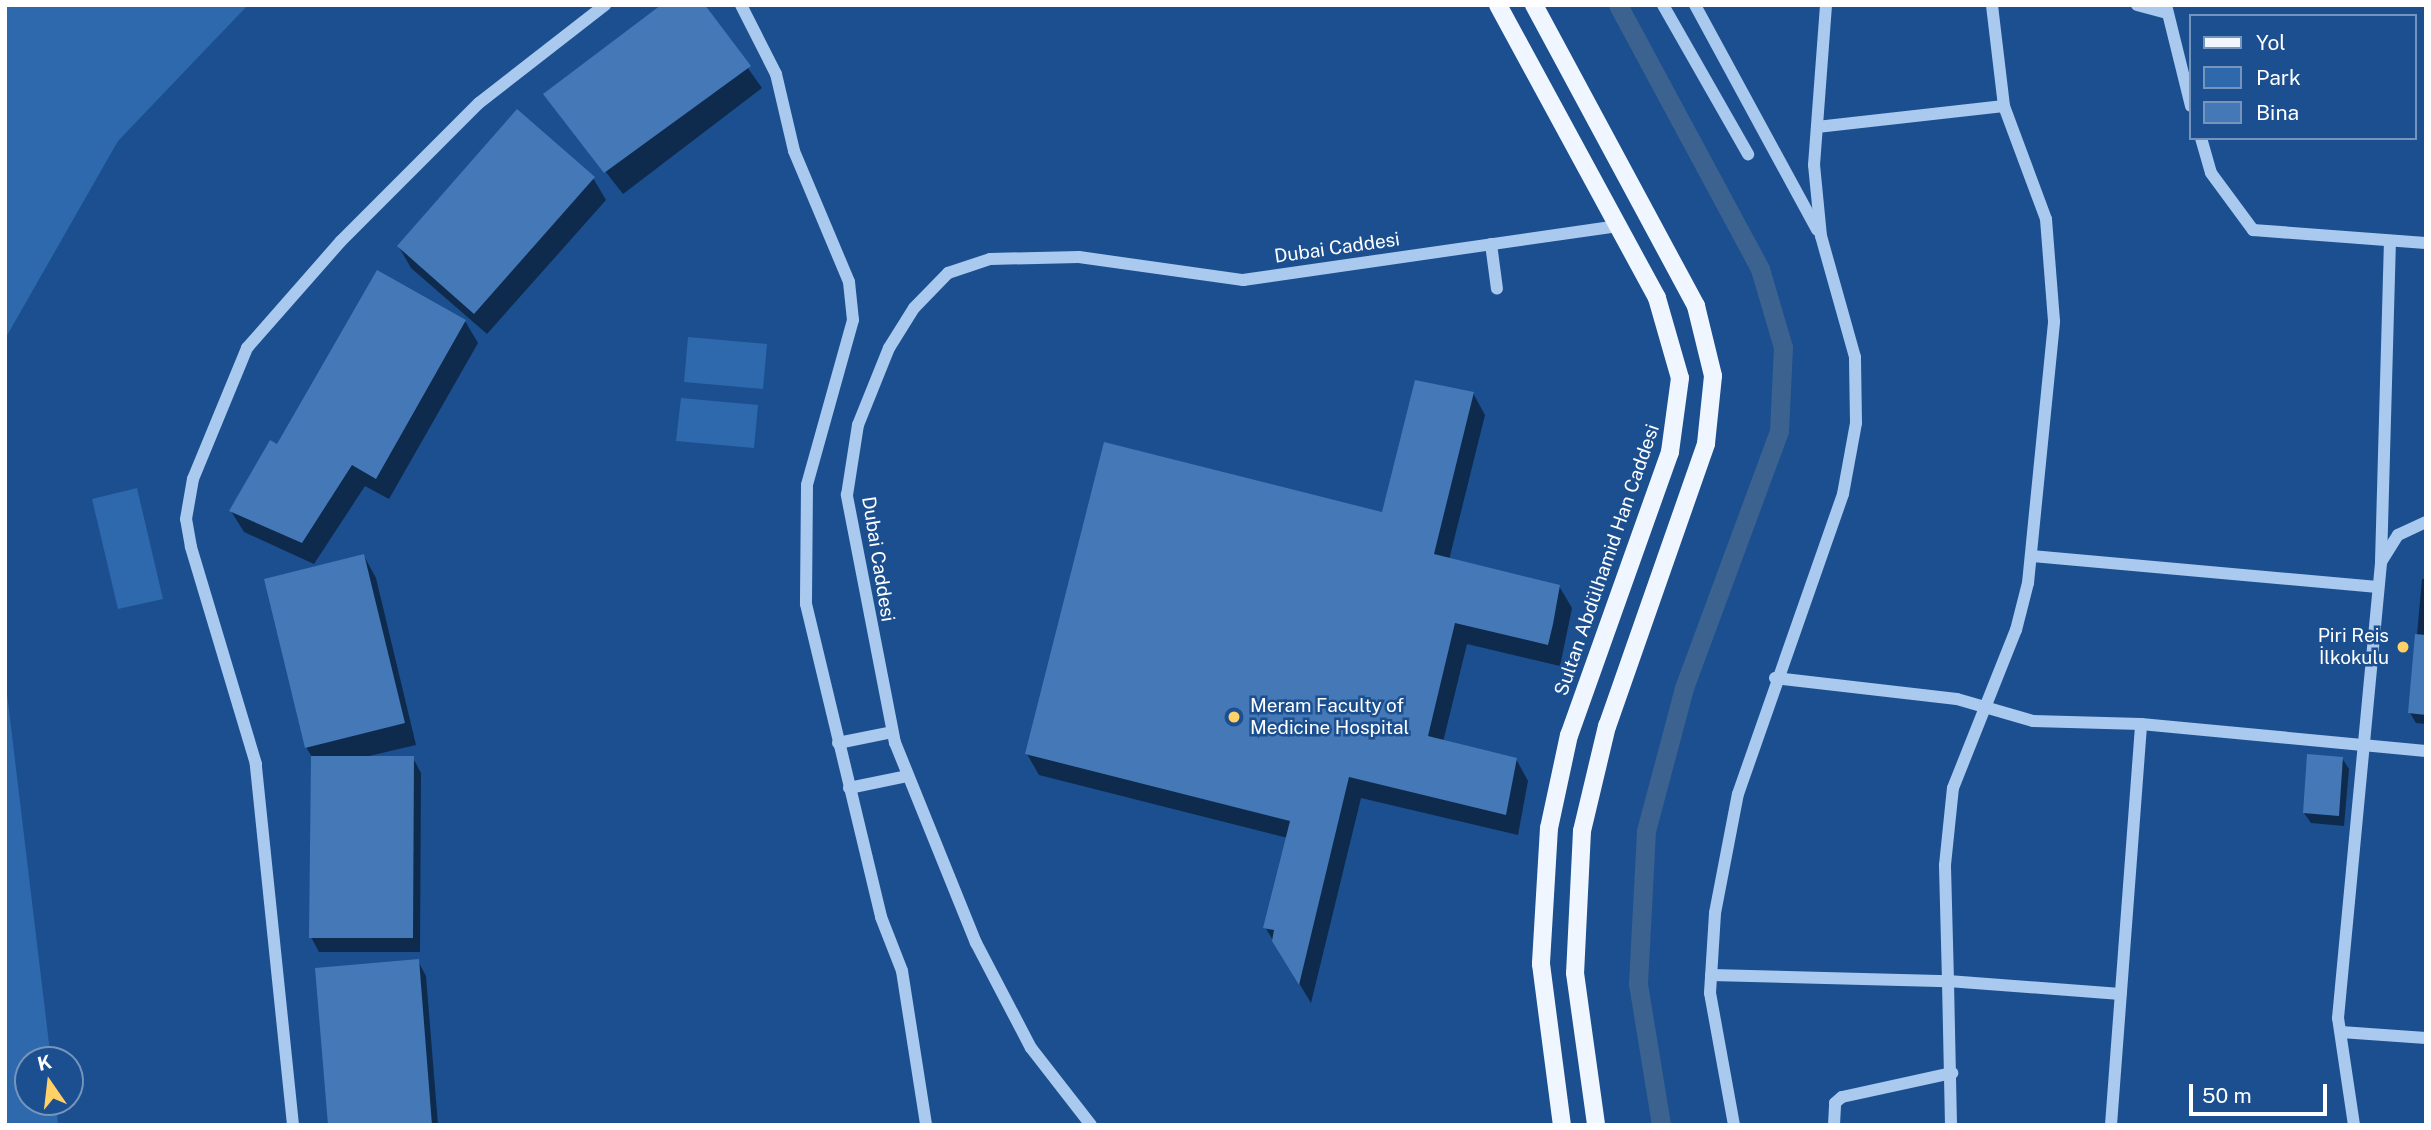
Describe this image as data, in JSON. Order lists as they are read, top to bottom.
{
  "streets": {
    "main road": ["Sultan Abdülhamid Han Caddesi"],
    "street": ["Dubai Caddesi"]
  },
  "crossings": [
    ["Dubai Caddesi", "Sultan Abdülhamid Han Caddesi"]
  ],
  "places": ["Piri Reis İlkokulu", "Meram Faculty of Medicine Hospital"],
  "legend": ["Yol", "Park", "Bina"],
  "scale_bar": "50 m",
  "north": "top"
}
